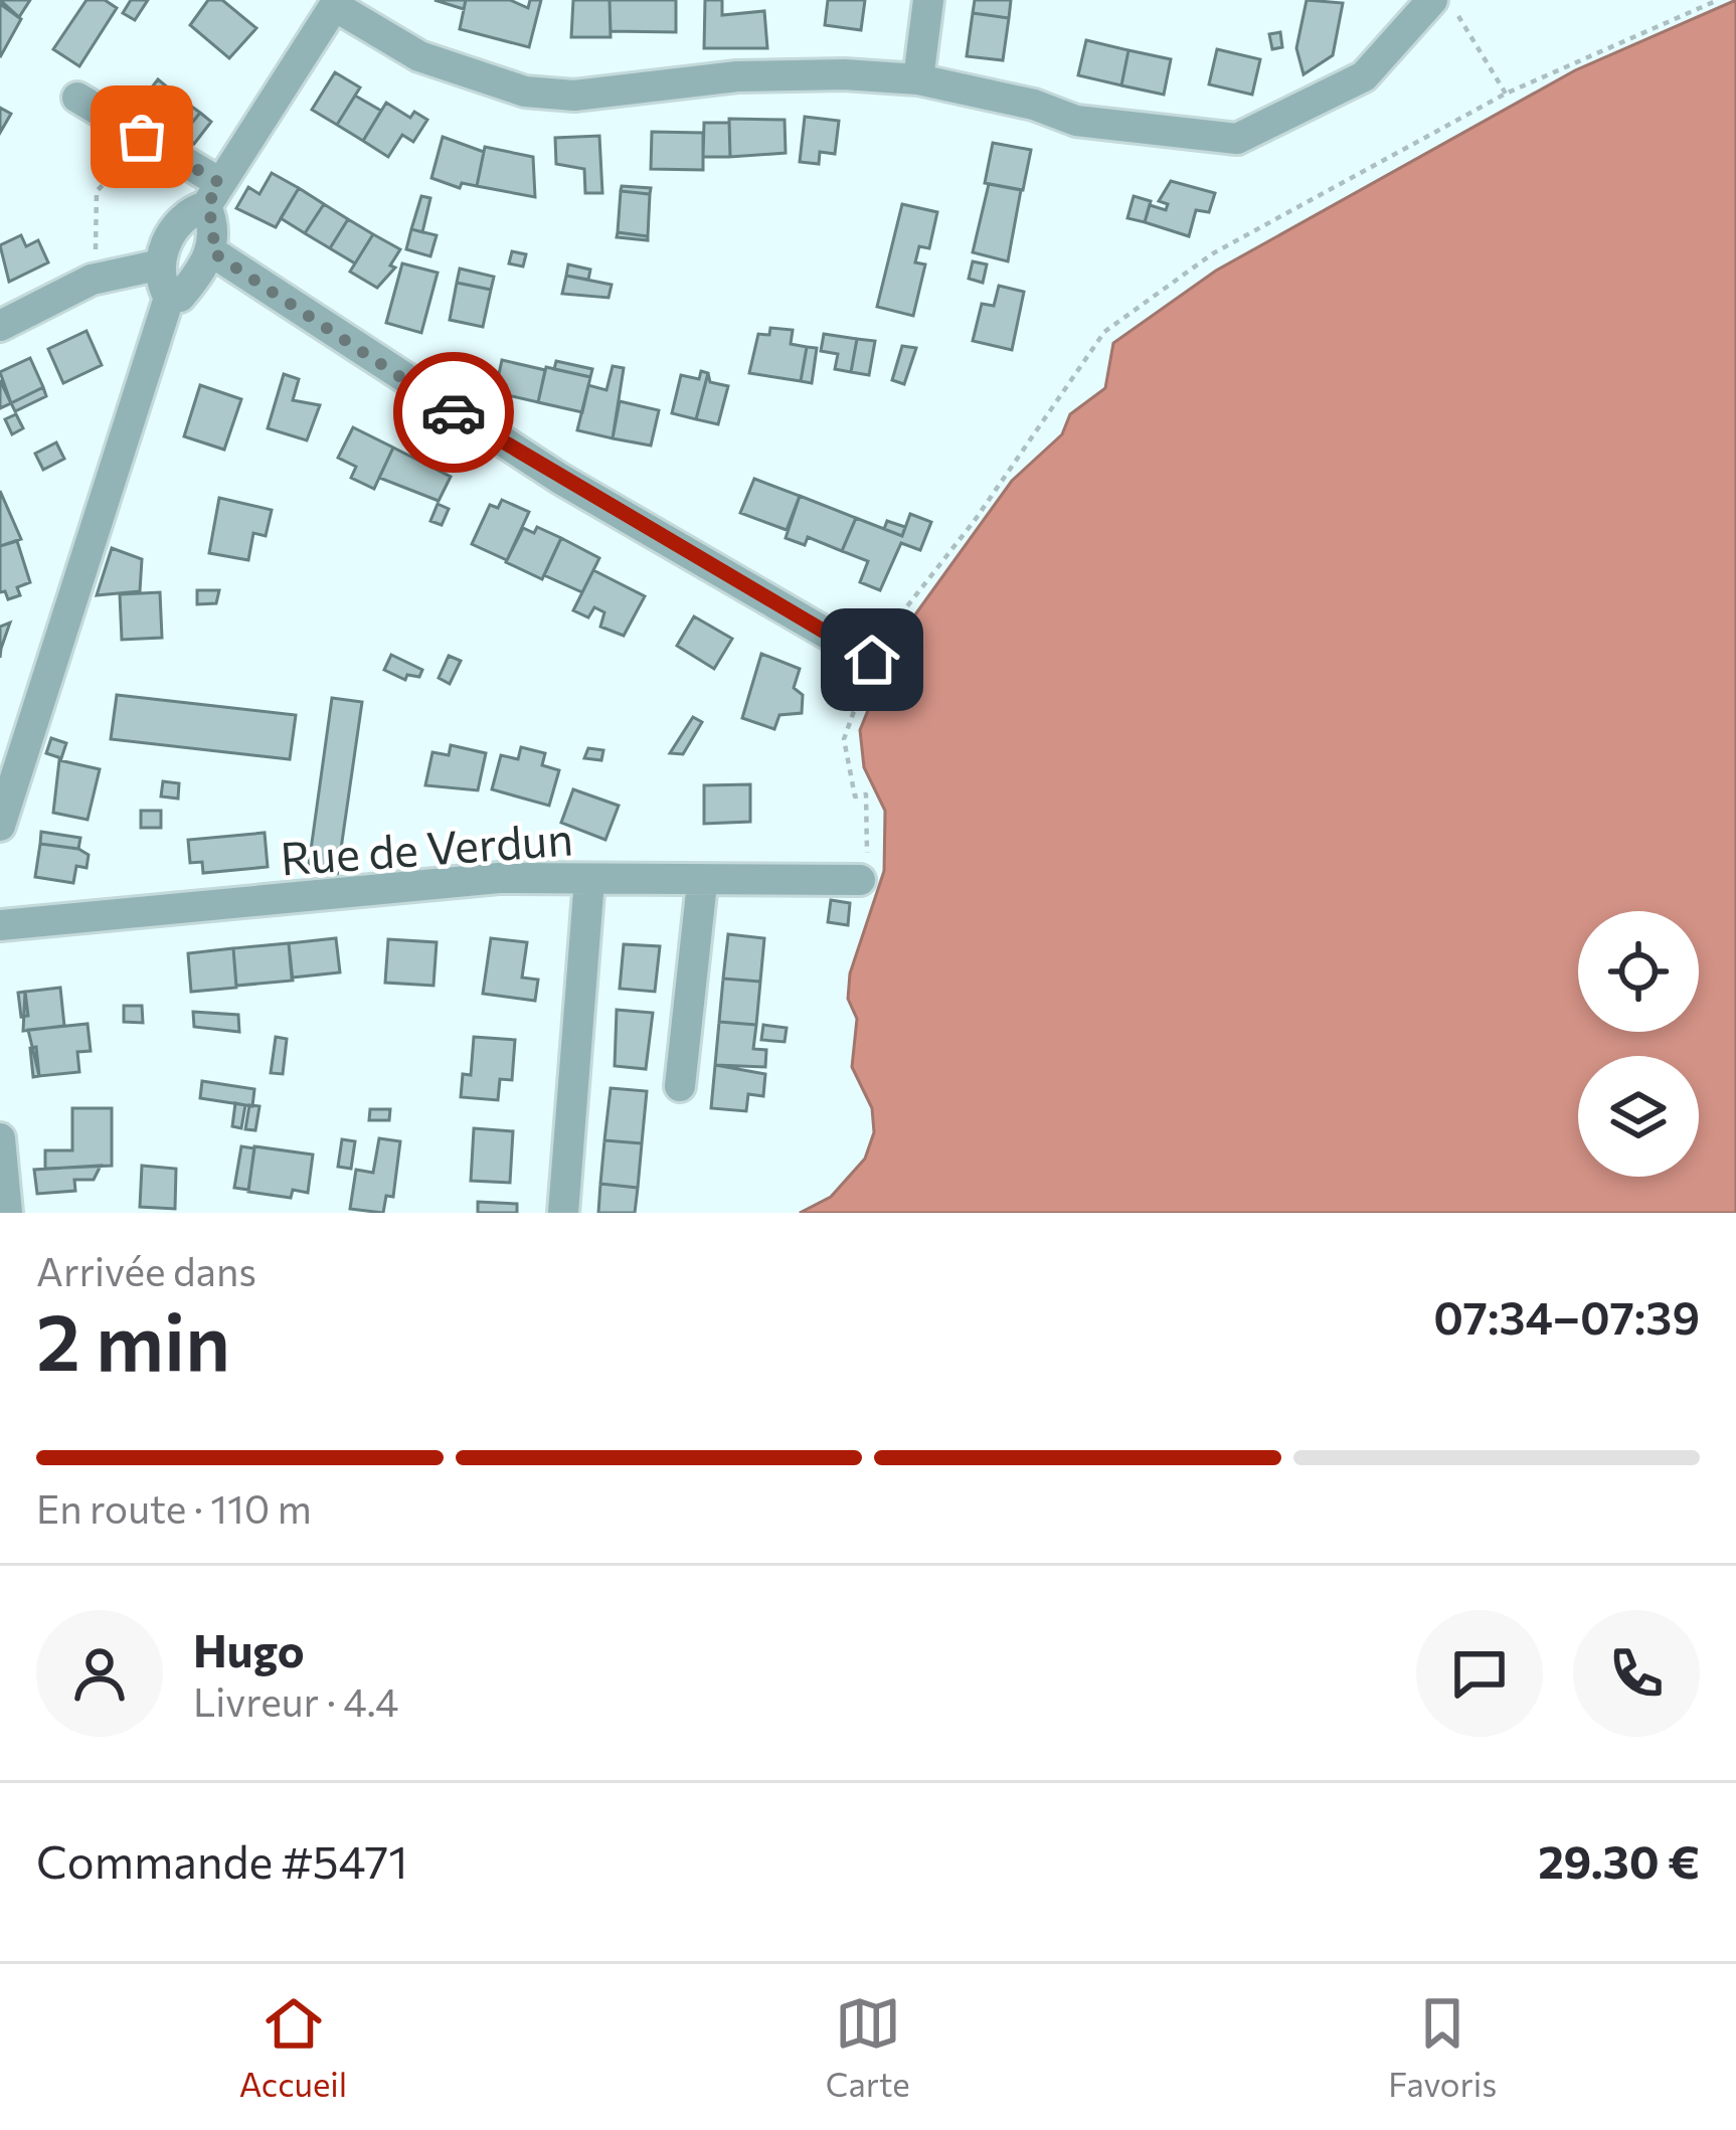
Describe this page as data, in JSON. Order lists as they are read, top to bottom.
{
  "streets": {
    "street": ["Rue de Verdun"]
  },
  "page": {
    "heading": ["2 min", "Arrivée dans", "07:34–07:39"],
    "panel": [
      "Hugo",
      "Livreur · 4.4",
      "Commande #5471",
      "29.30 €"
    ],
    "bar": "En route · 110 m",
    "tabs": ["Accueil", "Carte", "Favoris"]
  }
}
